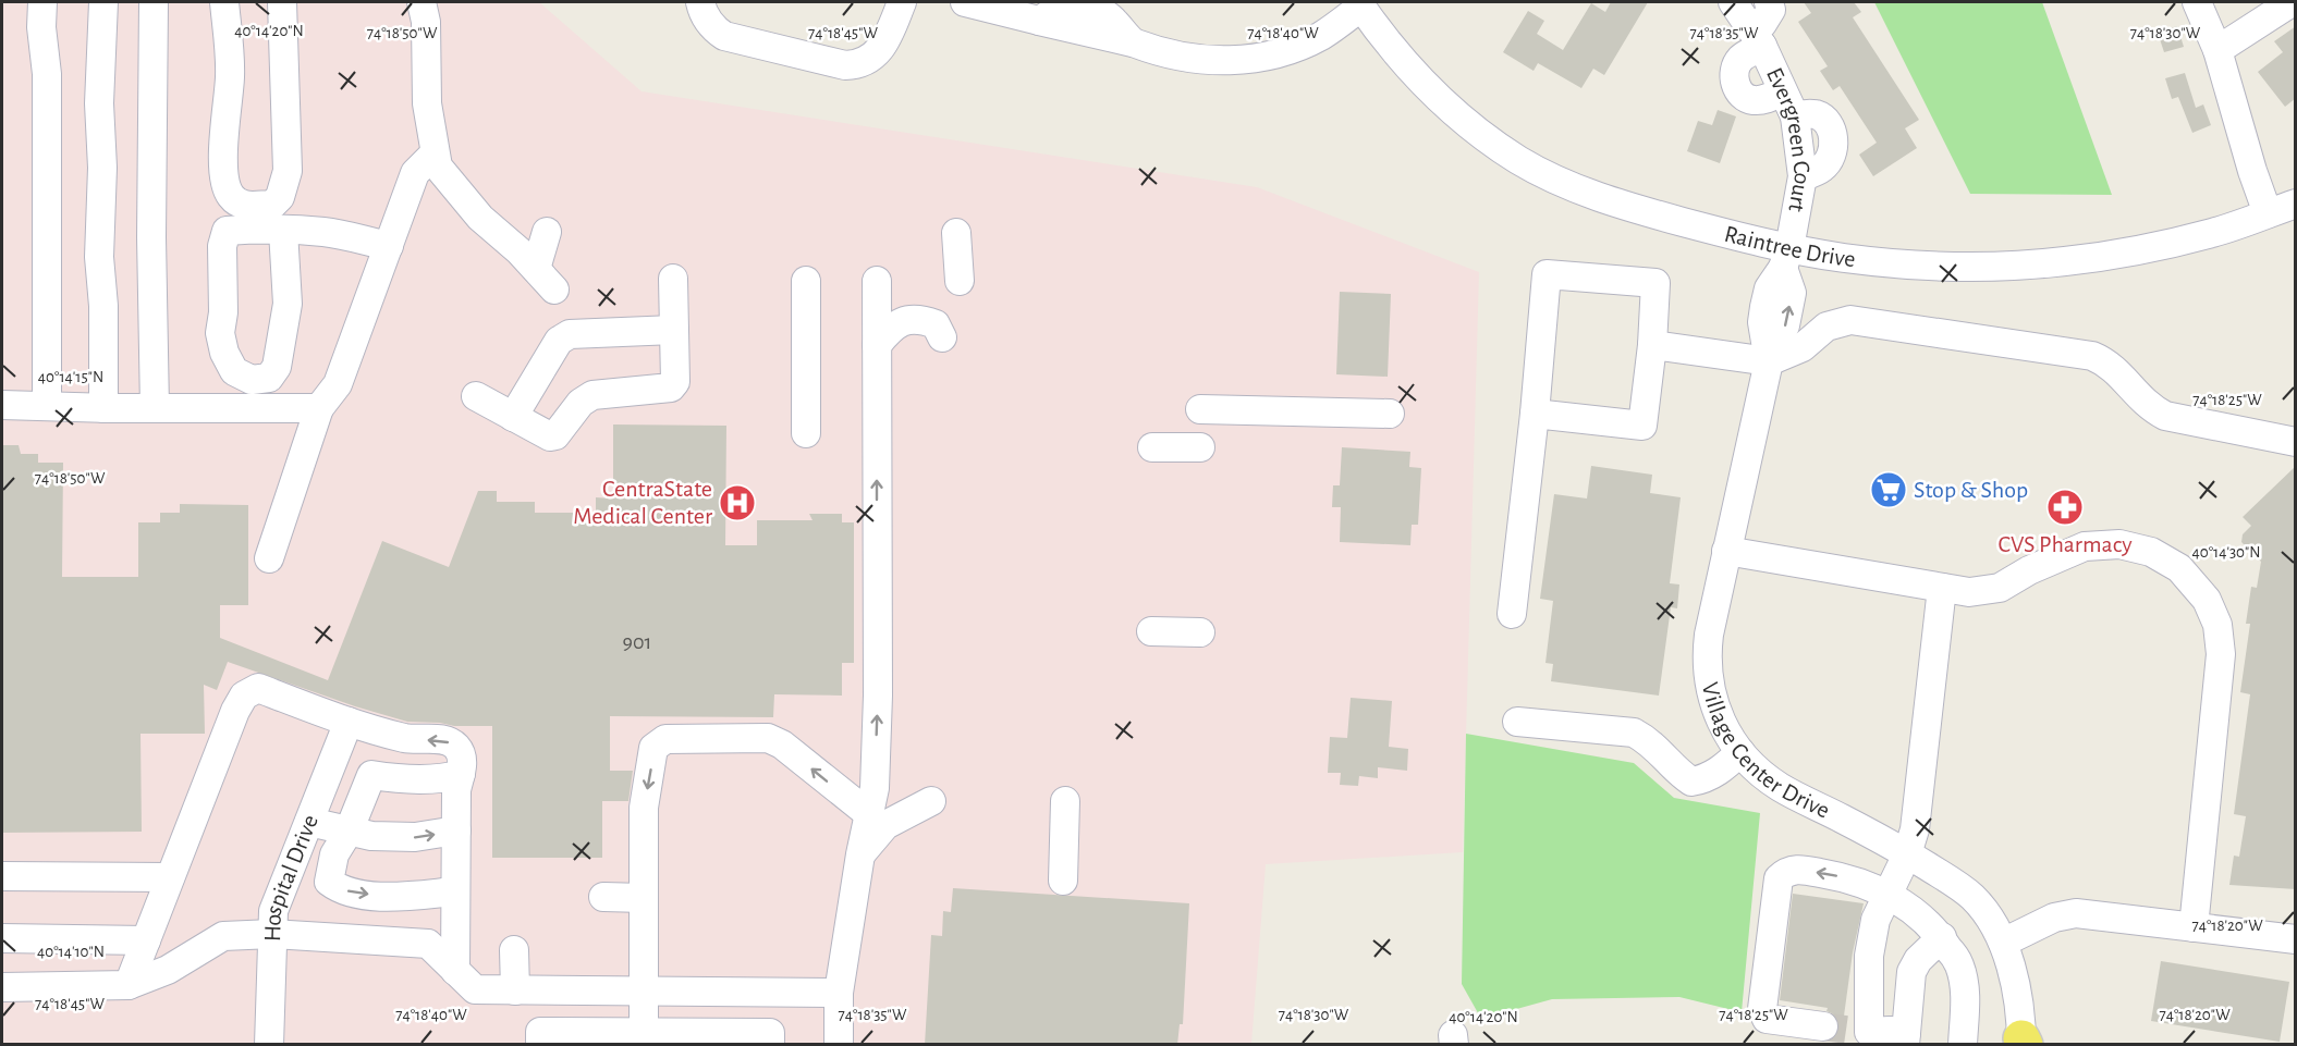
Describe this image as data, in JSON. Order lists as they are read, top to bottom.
{
  "streets": {
    "street": [
      "Evergreen Court",
      "Raintree Drive",
      "Village Center Drive",
      "Hospital Drive"
    ]
  },
  "crossings": [
    ["Evergreen Court", "Raintree Drive"],
    ["Evergreen Court", "Village Center Drive"],
    ["Raintree Drive", "Village Center Drive"]
  ],
  "places": {
    "supermarket": ["Stop & Shop"],
    "hospital": ["CentraState Medical Center"],
    "pharmacy": ["CVS Pharmacy"]
  },
  "house_numbers": ["901"],
  "coordinates": [
    "40°14'20\"N",
    "74°18'50\"W",
    "74°18'45\"W",
    "74°18'40\"W",
    "74°18'35\"W",
    "74°18'30\"W",
    "40°14'15\"N",
    "74°18'25\"W",
    "40°14'30\"N",
    "74°18'20\"W",
    "40°14'10\"N"
  ]
}
